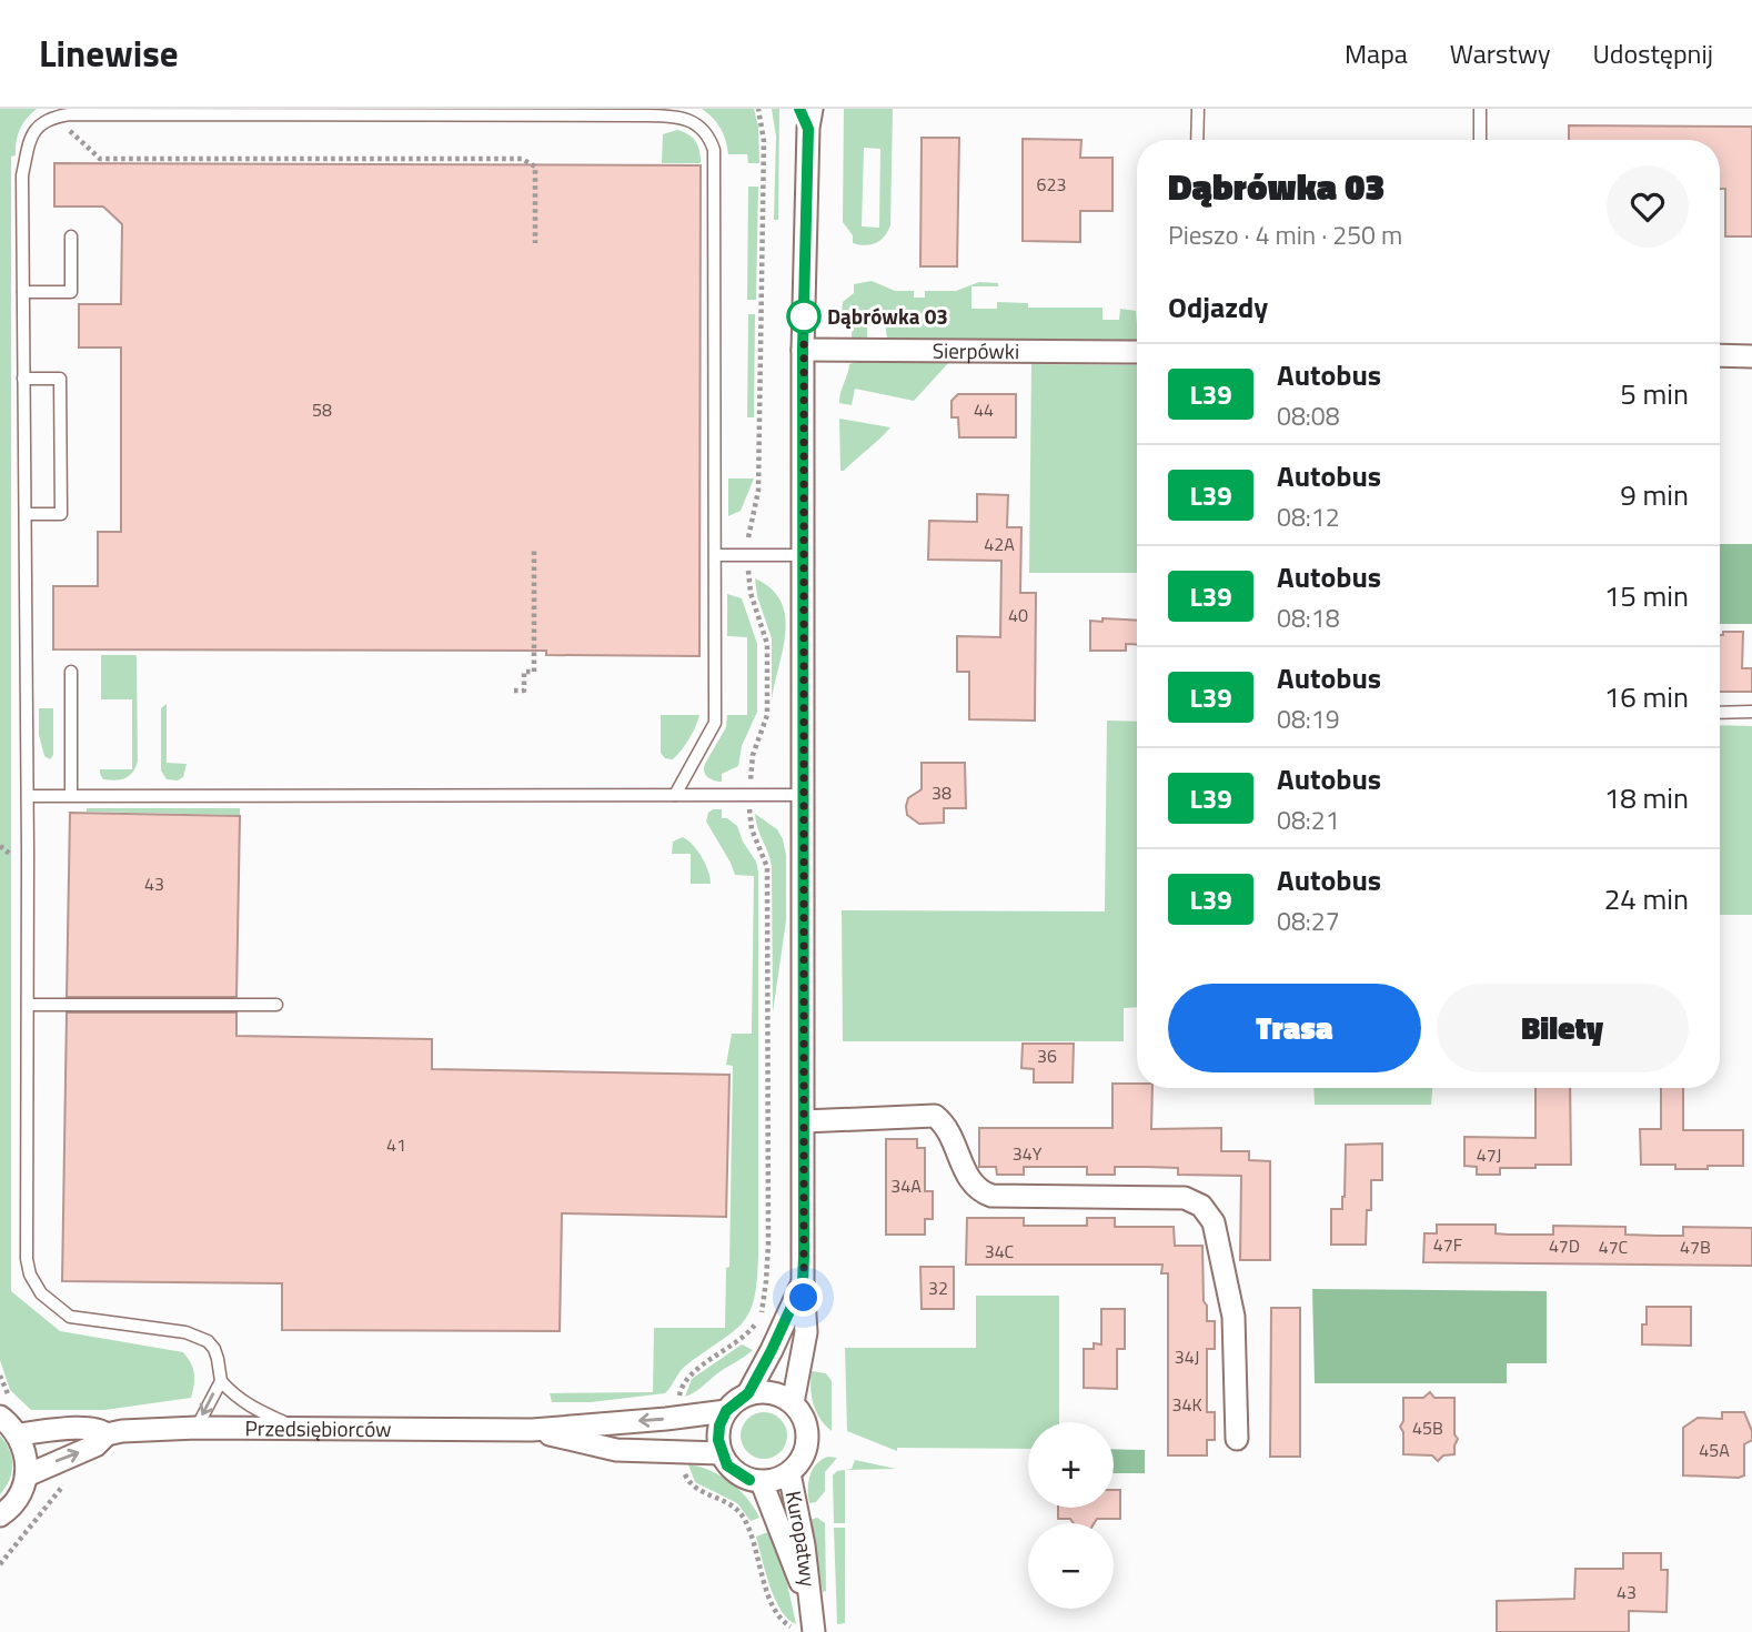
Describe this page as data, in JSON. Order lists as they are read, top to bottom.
{
  "streets": {
    "street": ["Sierpówki", "Przedsiębiorców", "Kuropatwy"]
  },
  "crossings": [
    ["Przedsiębiorców", "Kuropatwy"]
  ],
  "places": ["Dąbrówka 03"],
  "lines": ["bus line L39"],
  "house_numbers": [
    "623",
    "58",
    "44",
    "42A",
    "40",
    "38",
    "43",
    "36",
    "41",
    "34Y",
    "47J",
    "34A",
    "47F",
    "47D",
    "47C",
    "47B",
    "34C",
    "32",
    "34J",
    "34K",
    "45B",
    "45A",
    "43"
  ],
  "page": {
    "header": "Linewise",
    "nav": ["Mapa", "Warstwy", "Udostępnij"],
    "heading": [
      ["Dąbrówka 03", "Pieszo · 4 min · 250 m"],
      "Odjazdy"
    ],
    "list": [
      {
        "mark": "L39",
        "name": "Autobus",
        "note": "08:08",
        "value": "5 min"
      },
      {
        "mark": "L39",
        "name": "Autobus",
        "note": "08:12",
        "value": "9 min"
      },
      {
        "mark": "L39",
        "name": "Autobus",
        "note": "08:18",
        "value": "15 min"
      },
      {
        "mark": "L39",
        "name": "Autobus",
        "note": "08:19",
        "value": "16 min"
      },
      {
        "mark": "L39",
        "name": "Autobus",
        "note": "08:21",
        "value": "18 min"
      },
      {
        "mark": "L39",
        "name": "Autobus",
        "note": "08:27",
        "value": "24 min"
      }
    ],
    "buttons": ["Trasa", "Bilety"],
    "map_buttons": ["+", "−"]
  }
}
